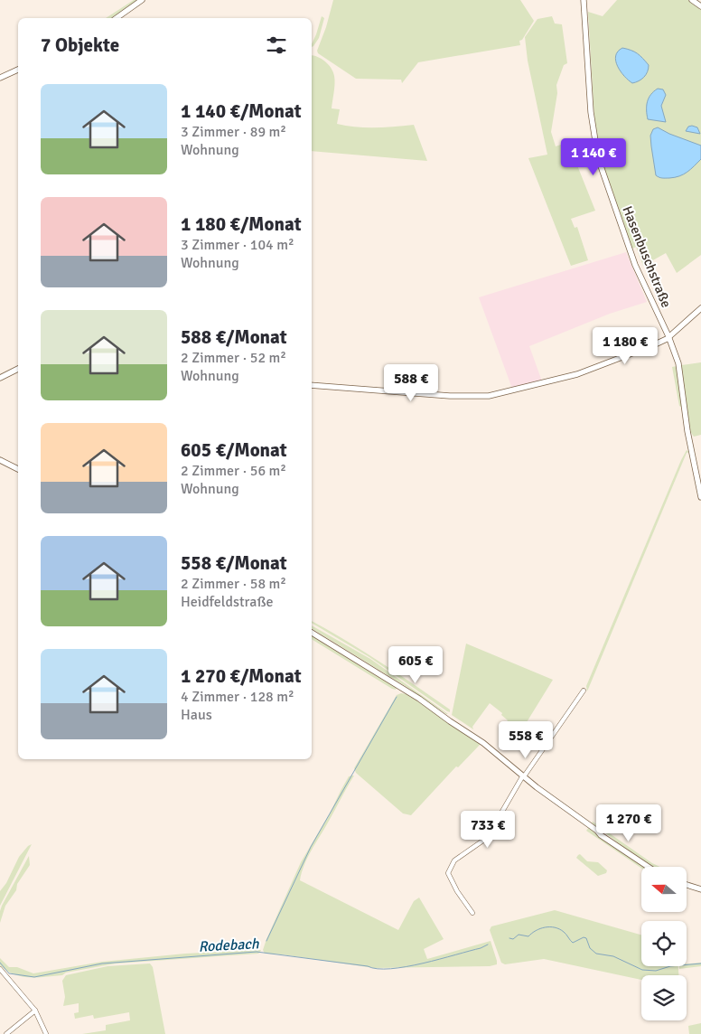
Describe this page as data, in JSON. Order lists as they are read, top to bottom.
{
  "streets": {
    "street": ["Hasenbuschstraße"]
  },
  "water": ["Rodebach"],
  "north": "left",
  "page": {
    "heading": "7 Objekte",
    "list": [
      {
        "name": "1 140 €/Monat",
        "note": "3 Zimmer · 89 m² · Wohnung"
      },
      {
        "name": "1 180 €/Monat",
        "note": "3 Zimmer · 104 m² · Wohnung"
      },
      {
        "name": "588 €/Monat",
        "note": "2 Zimmer · 52 m² · Wohnung"
      },
      {
        "name": "605 €/Monat",
        "note": "2 Zimmer · 56 m² · Wohnung"
      },
      {
        "name": "558 €/Monat",
        "note": "2 Zimmer · 58 m² · Heidfeldstraße"
      },
      {
        "name": "1 270 €/Monat",
        "note": "4 Zimmer · 128 m² · Haus"
      }
    ],
    "price": [
      "1 140 €",
      "1 180 €",
      "588 €",
      "605 €",
      "558 €",
      "1 270 €",
      "733 €"
    ]
  }
}
